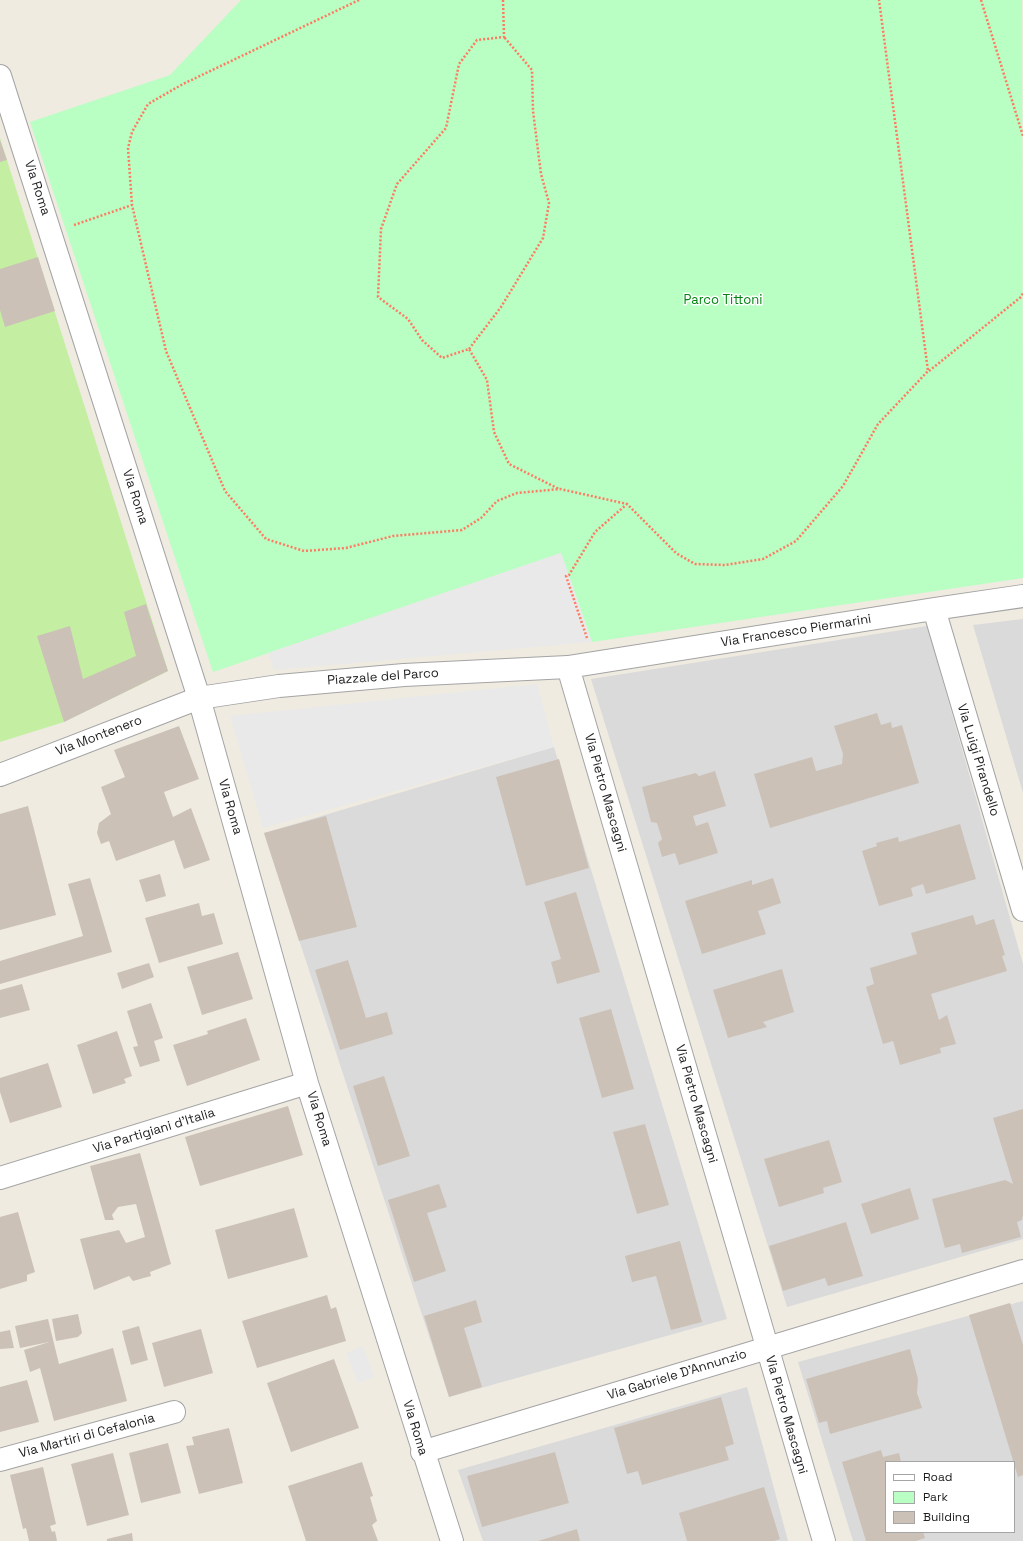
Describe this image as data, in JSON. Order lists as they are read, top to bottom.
{
  "streets": {
    "street": [
      "Via Roma",
      "Via Francesco Piermarini",
      "Piazzale del Parco",
      "Via Montenero",
      "Via Luigi Pirandello",
      "Via Pietro Mascagni",
      "Via Partigiani d'Italia",
      "Via Gabriele D'Annunzio",
      "Via Martiri di Cefalonia"
    ]
  },
  "crossings": [
    ["Via Roma", "Piazzale del Parco"],
    ["Via Roma", "Via Montenero"],
    ["Via Roma", "Via Partigiani d'Italia"],
    ["Via Roma", "Via Gabriele D'Annunzio"],
    ["Via Francesco Piermarini", "Piazzale del Parco"],
    ["Via Francesco Piermarini", "Via Luigi Pirandello"],
    ["Via Francesco Piermarini", "Via Pietro Mascagni"],
    ["Piazzale del Parco", "Via Montenero"],
    ["Piazzale del Parco", "Via Pietro Mascagni"],
    ["Via Pietro Mascagni", "Via Gabriele D'Annunzio"]
  ],
  "parks": ["Parco Tittoni"],
  "legend": ["Road", "Park", "Building"]
}
